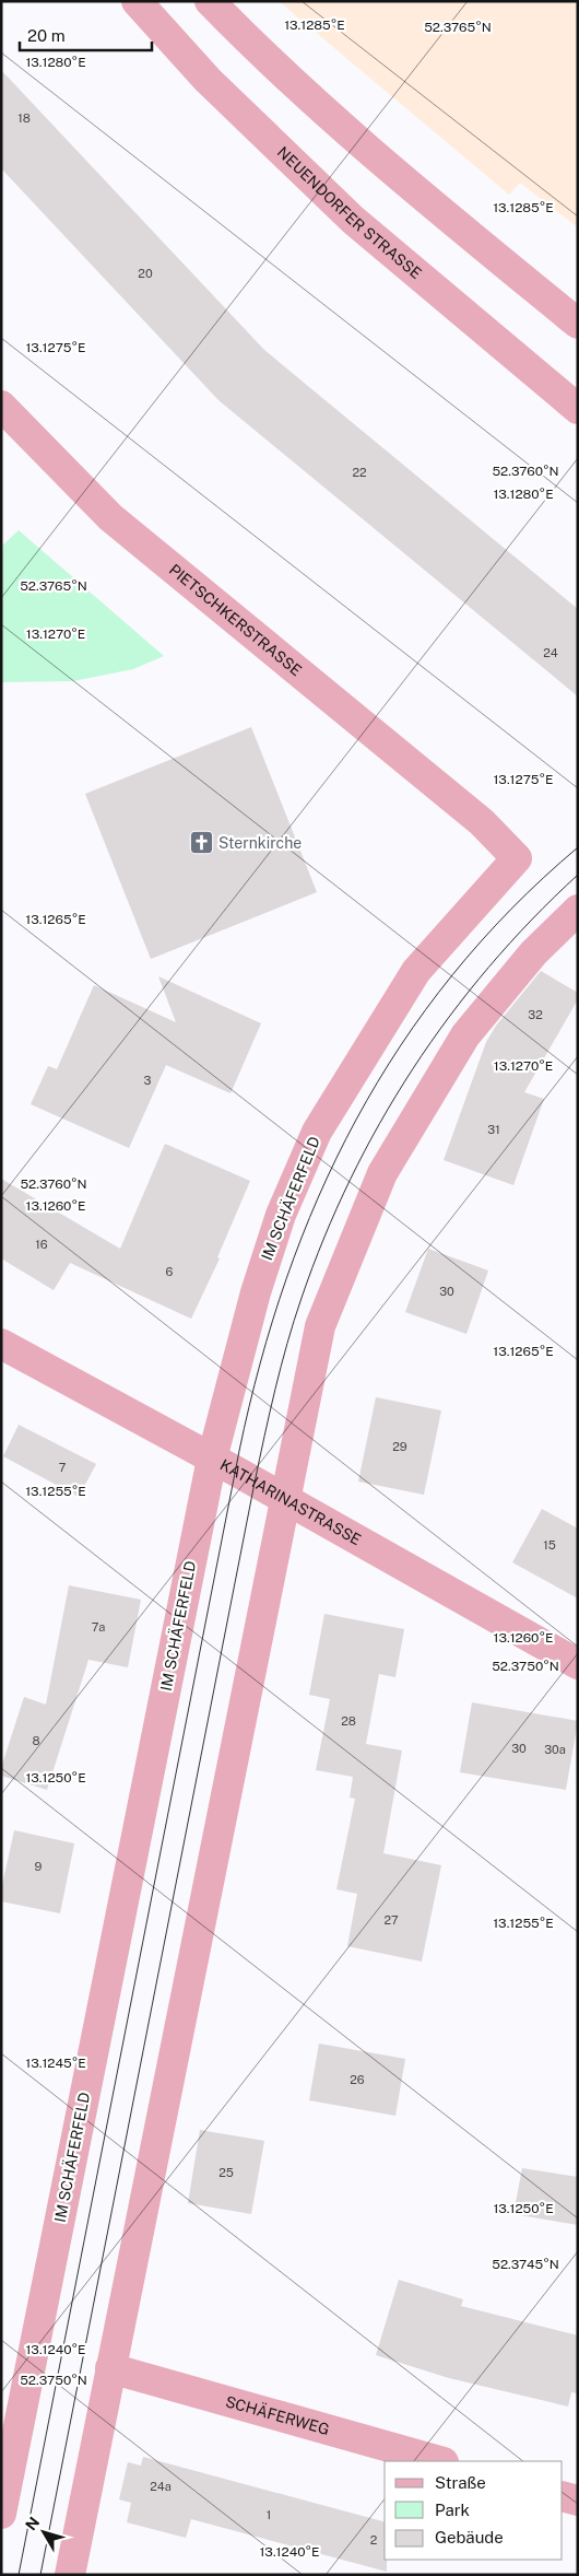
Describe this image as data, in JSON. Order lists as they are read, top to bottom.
{
  "streets": {
    "street": [
      "NEUENDORFER STRASSE",
      "PIETSCHKERSTRASSE",
      "IM SCHÄFERFELD",
      "KATHARINASTRASSE",
      "SCHÄFERWEG"
    ]
  },
  "crossings": [
    ["PIETSCHKERSTRASSE", "IM SCHÄFERFELD"],
    ["IM SCHÄFERFELD", "KATHARINASTRASSE"]
  ],
  "places": {
    "church": ["Sternkirche"]
  },
  "house_numbers": [
    "18",
    "20",
    "22",
    "24",
    "32",
    "3",
    "31",
    "16",
    "6",
    "30",
    "29",
    "7",
    "15",
    "7a",
    "28",
    "8",
    "30",
    "30a",
    "9",
    "27",
    "26",
    "25",
    "24a",
    "1",
    "2"
  ],
  "legend": ["Straße", "Park", "Gebäude"],
  "scale_bar": "20 m",
  "north": "top left",
  "coordinates": [
    "13.1285°E",
    "52.3765°N",
    "13.1280°E",
    "13.1275°E",
    "52.3760°N",
    "13.1270°E",
    "13.1265°E",
    "13.1260°E",
    "13.1255°E",
    "52.3750°N",
    "13.1250°E",
    "13.1245°E",
    "52.3745°N",
    "13.1240°E"
  ]
}
